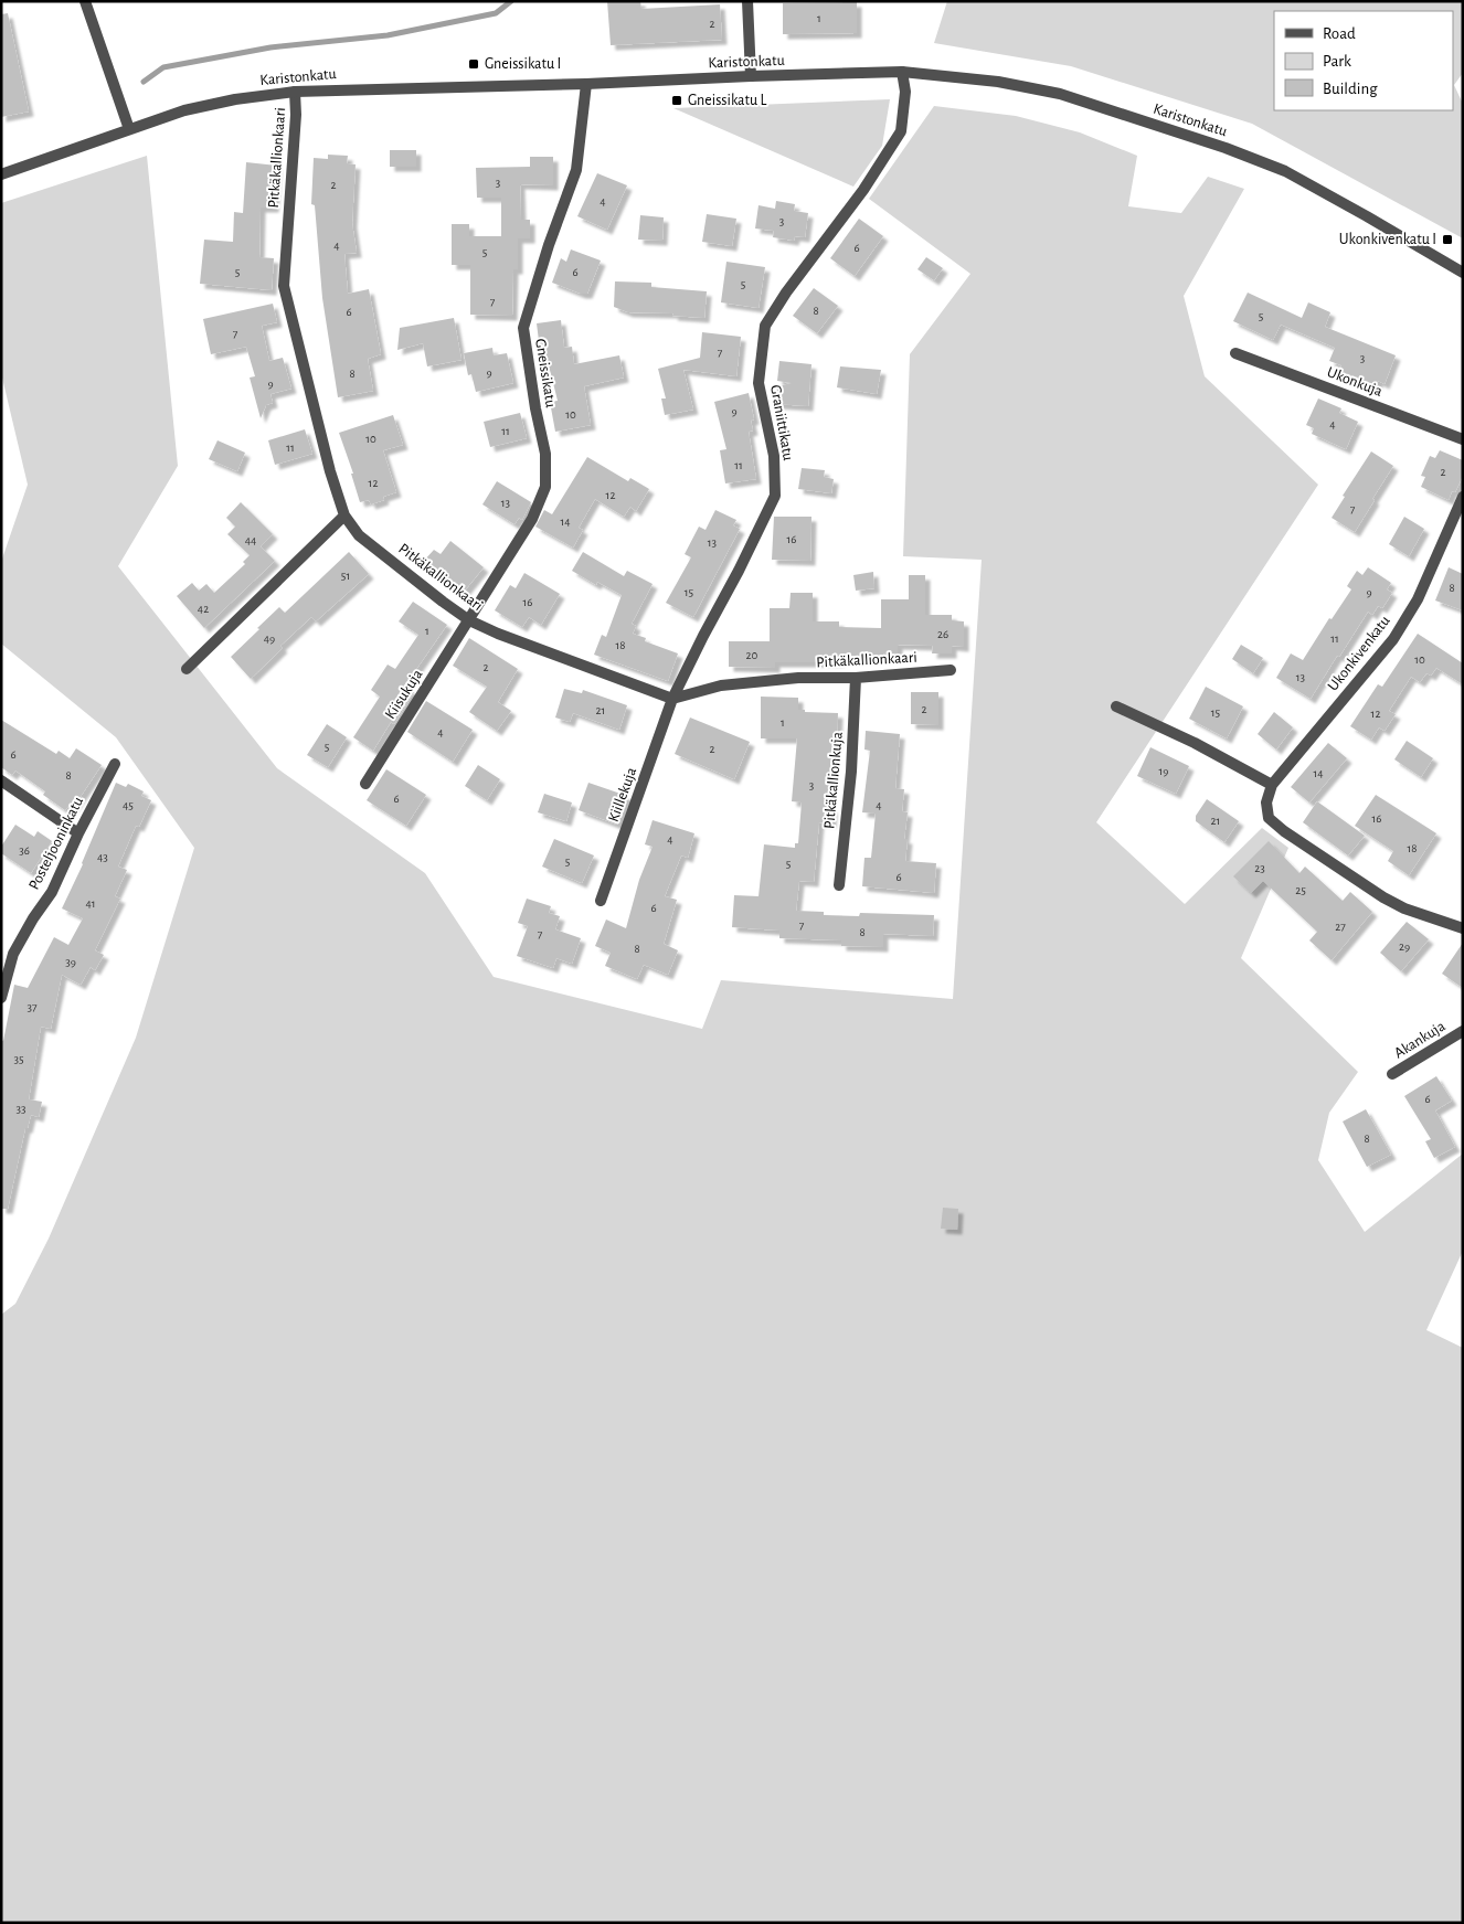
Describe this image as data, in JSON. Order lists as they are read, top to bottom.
{
  "streets": {
    "street": [
      "Karistonkatu",
      "Pitkäkallionkaari",
      "Gneissikatu",
      "Ukonkuja",
      "Graniittikatu",
      "Ukonkivenkatu",
      "Kiisukuja",
      "Pitkäkallionkuja",
      "Kiillekuja",
      "Posteljooninkatu",
      "Akankuja"
    ]
  },
  "crossings": [
    ["Karistonkatu", "Pitkäkallionkaari"],
    ["Karistonkatu", "Gneissikatu"],
    ["Karistonkatu", "Graniittikatu"],
    ["Pitkäkallionkaari", "Gneissikatu"],
    ["Pitkäkallionkaari", "Graniittikatu"],
    ["Pitkäkallionkaari", "Kiisukuja"],
    ["Pitkäkallionkaari", "Pitkäkallionkuja"],
    ["Pitkäkallionkaari", "Kiillekuja"],
    ["Gneissikatu", "Kiisukuja"],
    ["Graniittikatu", "Kiillekuja"]
  ],
  "places": {
    "transit": ["Gneissikatu I", "Gneissikatu L", "Ukonkivenkatu I"]
  },
  "house_numbers": [
    "1",
    "2",
    "3",
    "2",
    "4",
    "3",
    "4",
    "6",
    "5",
    "5",
    "6",
    "5",
    "7",
    "8",
    "6",
    "5",
    "7",
    "7",
    "3",
    "9",
    "8",
    "9",
    "9",
    "10",
    "4",
    "11",
    "10",
    "11",
    "11",
    "2",
    "12",
    "12",
    "13",
    "7",
    "14",
    "16",
    "44",
    "13",
    "51",
    "8",
    "15",
    "9",
    "16",
    "42",
    "1",
    "26",
    "49",
    "11",
    "18",
    "20",
    "10",
    "2",
    "13",
    "2",
    "21",
    "15",
    "12",
    "1",
    "4",
    "5",
    "2",
    "6",
    "19",
    "14",
    "8",
    "3",
    "6",
    "45",
    "4",
    "16",
    "21",
    "4",
    "18",
    "36",
    "43",
    "5",
    "5",
    "23",
    "6",
    "25",
    "41",
    "6",
    "7",
    "27",
    "8",
    "7",
    "29",
    "8",
    "39",
    "37",
    "35",
    "6",
    "33",
    "8"
  ],
  "legend": ["Road", "Park", "Building"]
}
